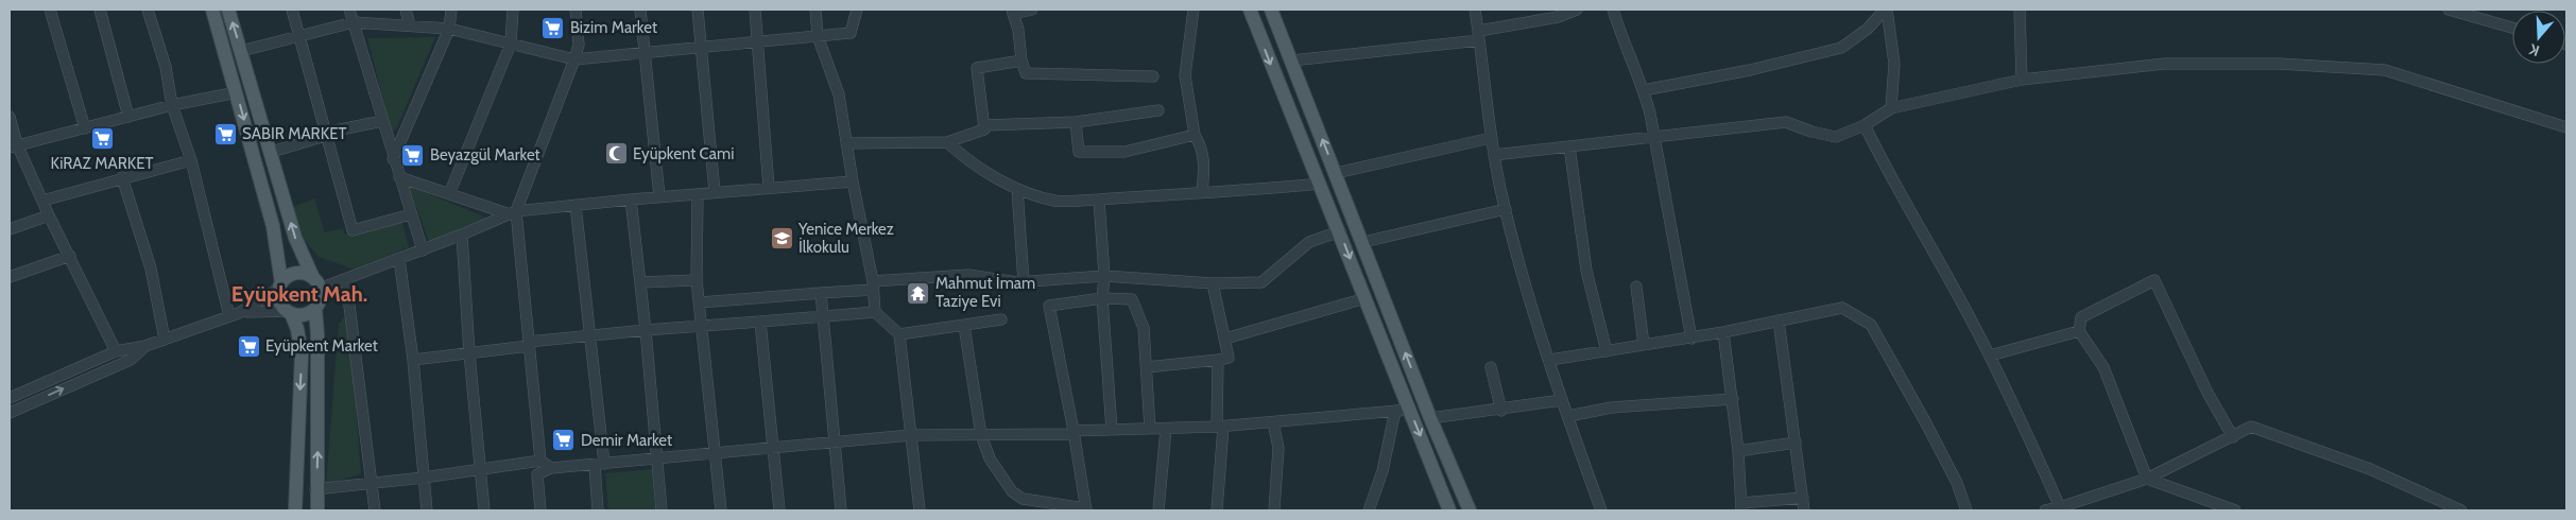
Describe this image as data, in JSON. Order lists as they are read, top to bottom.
{
  "districts": ["Eyüpkent Mah."],
  "places": {
    "supermarket": [
      "Bizim Market",
      "SABIR MARKET",
      "KiRAZ MARKET",
      "Beyazgül Market",
      "Eyüpkent Market",
      "Demir Market"
    ],
    "mosque": ["Eyüpkent Cami"],
    "school or university": ["Yenice Merkez İlkokulu"],
    "temple": ["Mahmut İmam Taziye Evi"]
  },
  "north": "bottom"
}
